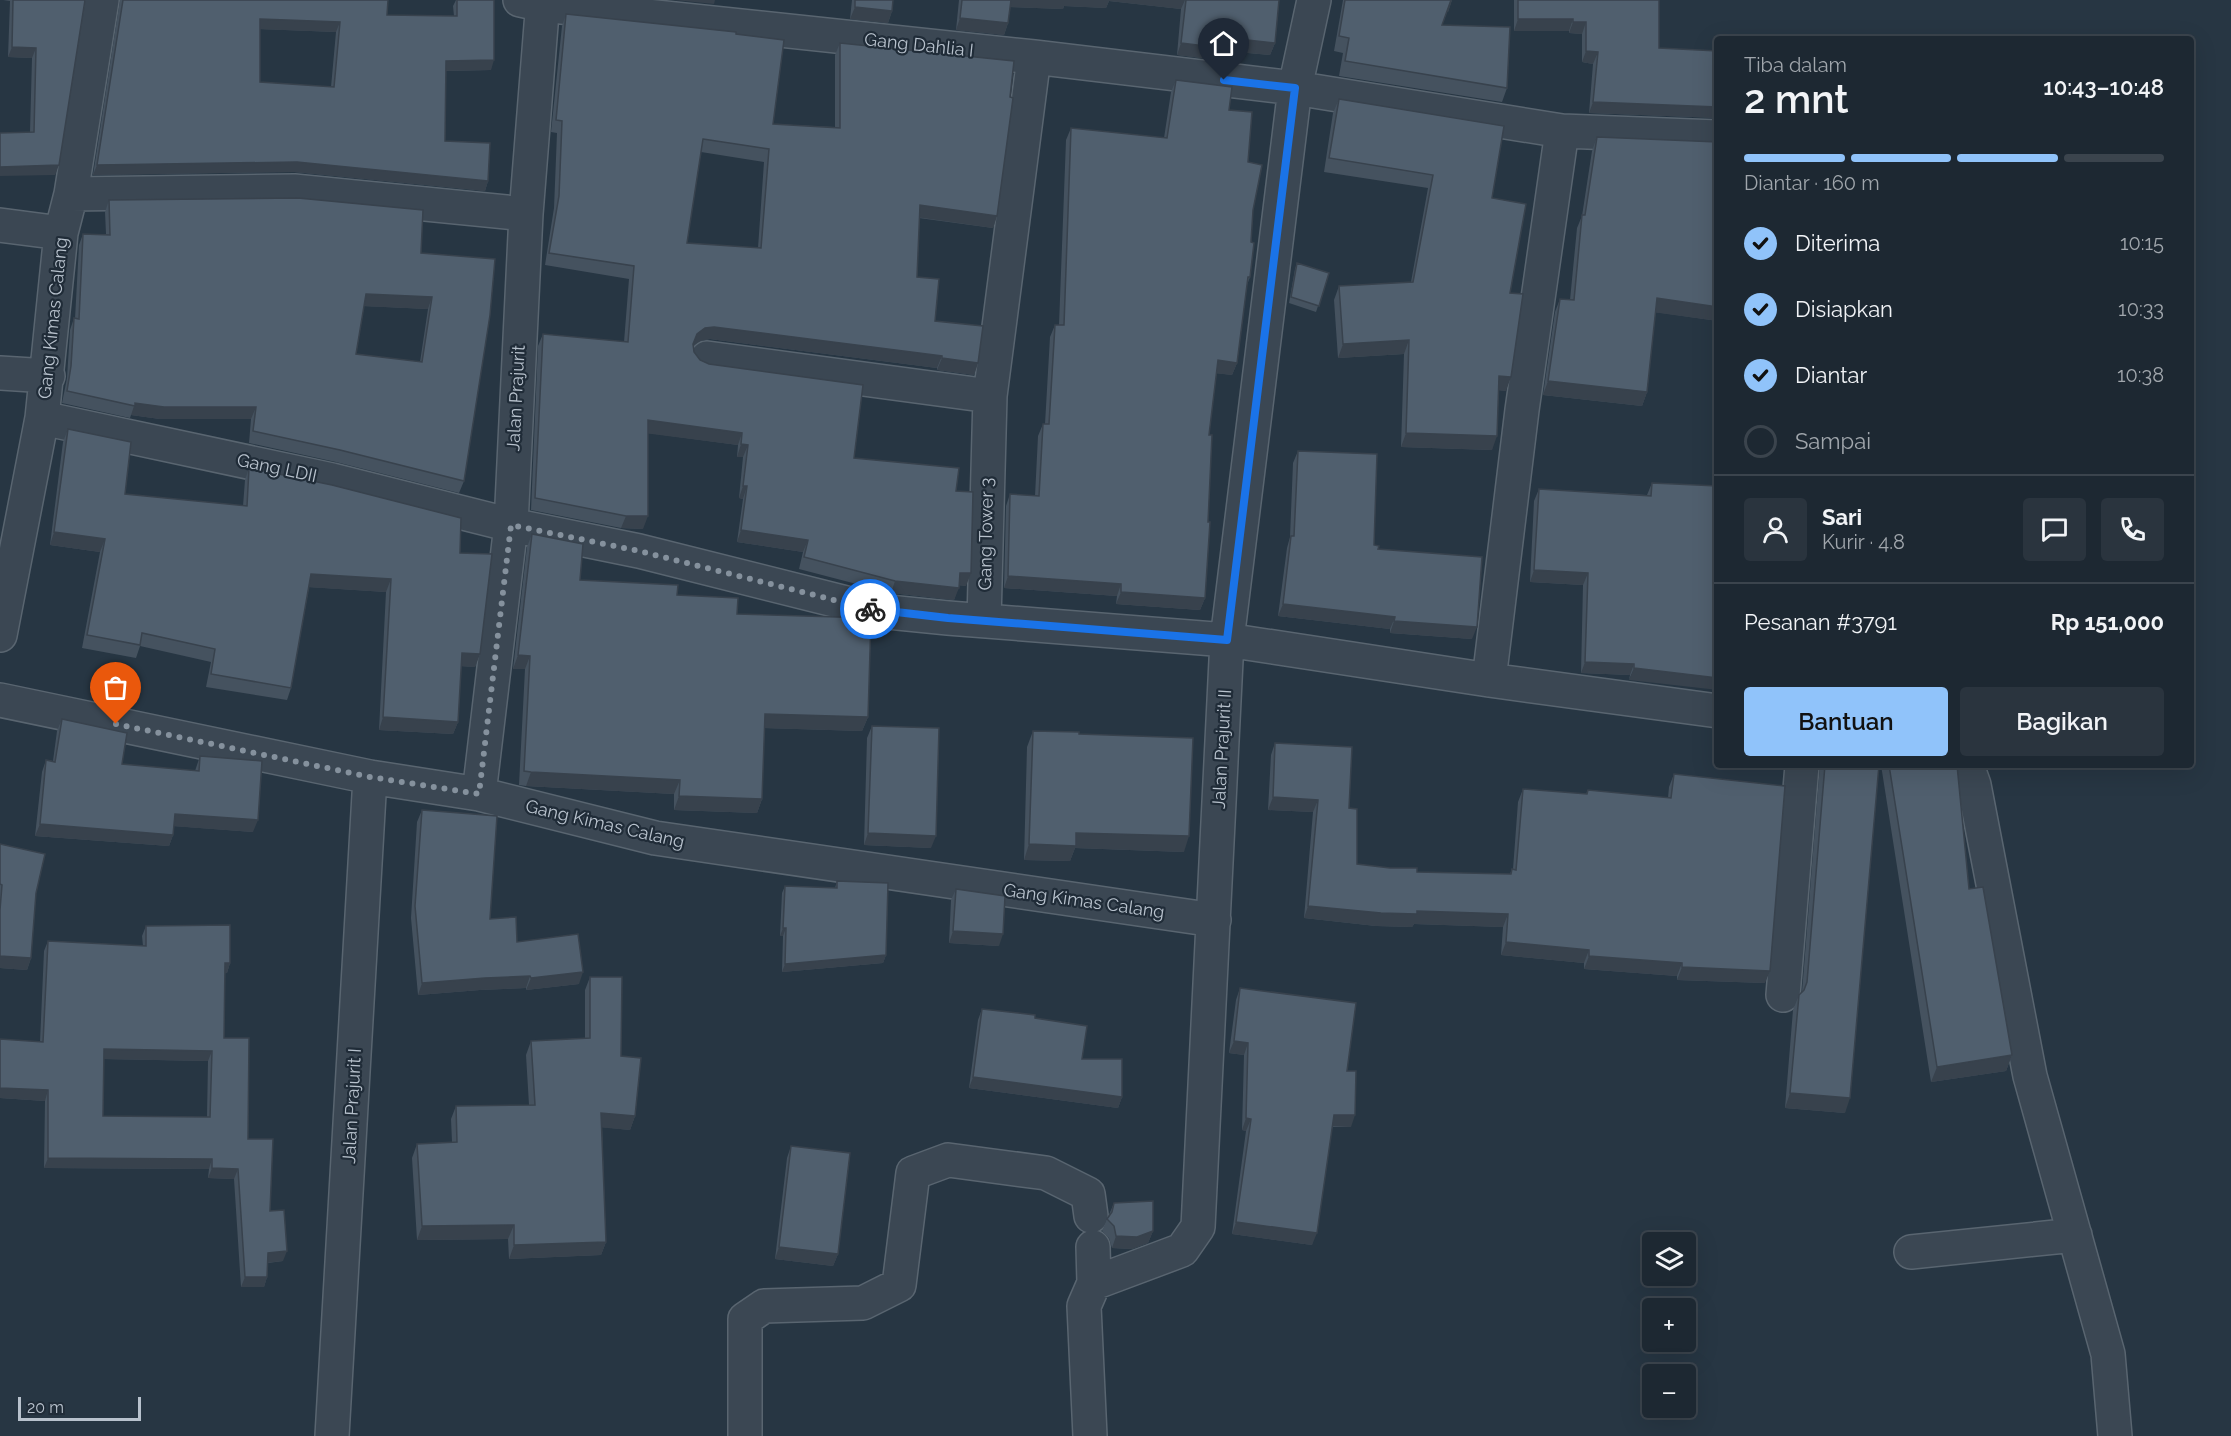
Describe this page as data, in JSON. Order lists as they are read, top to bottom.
{
  "streets": {
    "street": [
      "Gang Dahlia I",
      "Gang Kimas Calang",
      "Jalan Prajurit",
      "Gang LDII",
      "Gang Tower 3",
      "Jalan Prajurit II",
      "Jalan Prajurit I"
    ]
  },
  "crossings": [
    ["Gang Dahlia I", "Jalan Prajurit"],
    ["Gang Dahlia I", "Gang Tower 3"],
    ["Gang Dahlia I", "Jalan Prajurit II"],
    ["Gang Kimas Calang", "Jalan Prajurit"],
    ["Gang Kimas Calang", "Gang LDII"],
    ["Gang Kimas Calang", "Jalan Prajurit II"],
    ["Gang Kimas Calang", "Jalan Prajurit I"],
    ["Jalan Prajurit", "Gang LDII"]
  ],
  "scale_bar": "20 m",
  "page": {
    "heading": ["2 mnt", "Tiba dalam", "10:43–10:48"],
    "panel": [
      "Sari",
      "Kurir · 4.8",
      "Pesanan #3791",
      "Rp 151,000"
    ],
    "bar": "Diantar · 160 m",
    "list": [
      ["Diterima", "10:15"],
      ["Disiapkan", "10:33"],
      ["Diantar", "10:38"],
      "Sampai"
    ],
    "buttons": ["Bantuan", "Bagikan"],
    "map_buttons": ["+", "−"],
    "scale": "20 m"
  }
}
